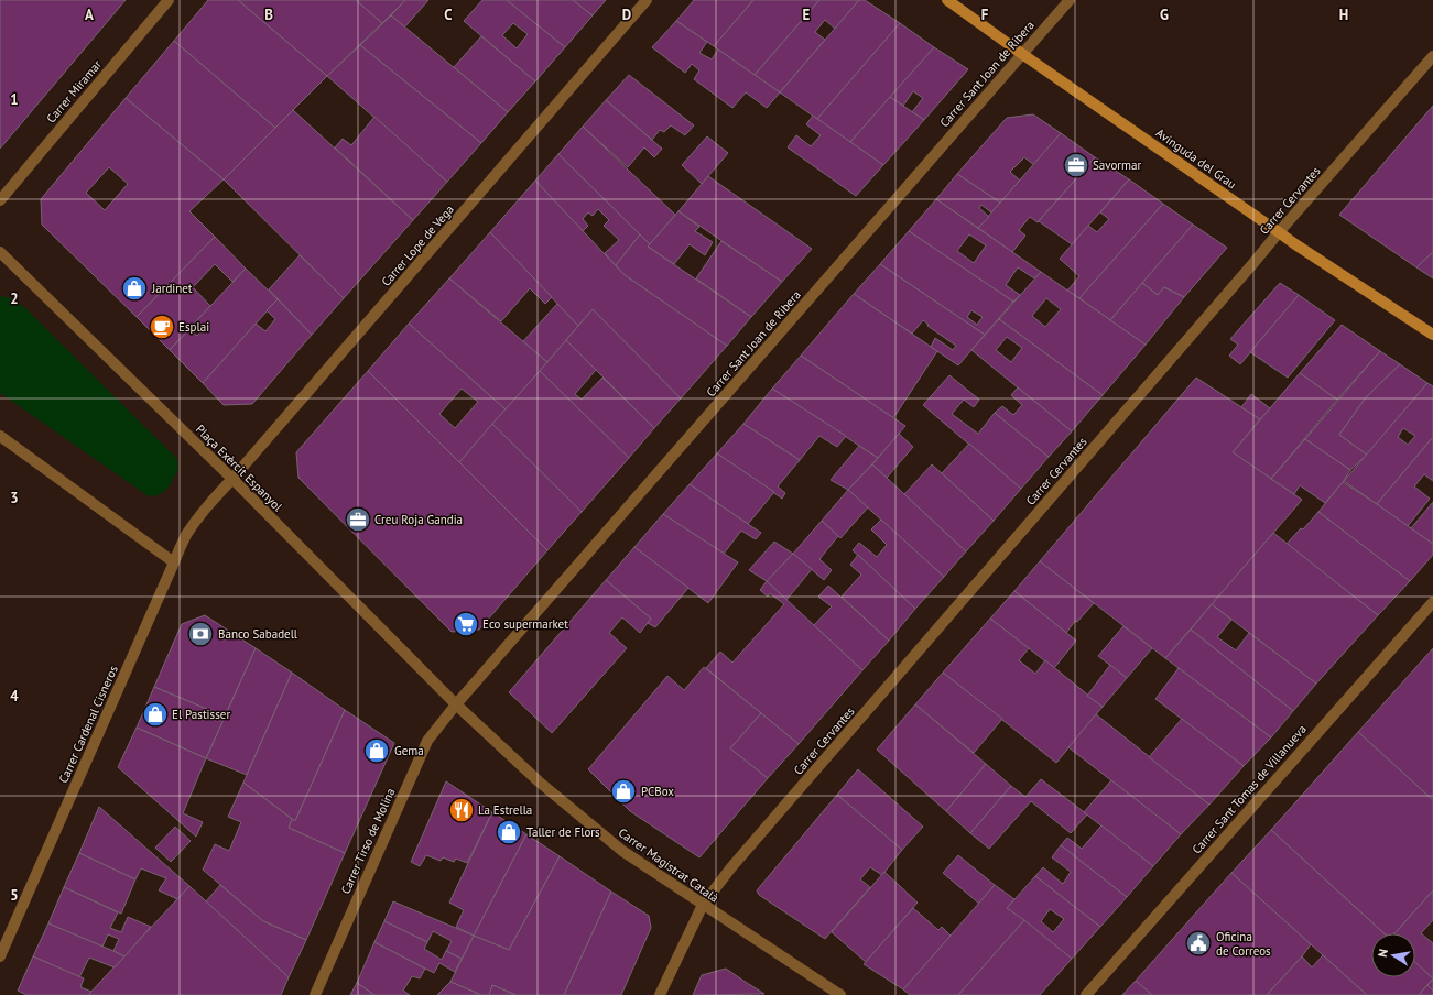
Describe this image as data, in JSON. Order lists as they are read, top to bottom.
{
  "streets": {
    "street": [
      "Carrer Sant Joan de Ribera",
      "Carrer Miramar",
      "Avinguda del Grau",
      "Carrer Cervantes",
      "Carrer Lope de Vega",
      "Plaça Exèrcit Espanyol",
      "Carrer Cardenal Cisneros",
      "Carrer Sant Tomas de Villanueva",
      "Carrer Tirso de Molina",
      "Carrer Magistrat Català"
    ]
  },
  "crossings": [
    ["Carrer Sant Joan de Ribera", "Avinguda del Grau"],
    ["Carrer Sant Joan de Ribera", "Plaça Exèrcit Espanyol"],
    ["Carrer Sant Joan de Ribera", "Carrer Tirso de Molina"],
    ["Carrer Sant Joan de Ribera", "Carrer Magistrat Català"],
    ["Avinguda del Grau", "Carrer Cervantes"],
    ["Carrer Cervantes", "Carrer Magistrat Català"],
    ["Carrer Lope de Vega", "Plaça Exèrcit Espanyol"],
    ["Carrer Lope de Vega", "Carrer Cardenal Cisneros"],
    ["Plaça Exèrcit Espanyol", "Carrer Tirso de Molina"],
    ["Plaça Exèrcit Espanyol", "Carrer Magistrat Català"],
    ["Carrer Tirso de Molina", "Carrer Magistrat Català"]
  ],
  "places": {
    "office": ["Savormar", "Creu Roja Gandia"],
    "shop": [
      "Jardinet",
      "El Pastisser",
      "Gema",
      "PCBox",
      "Taller de Flors"
    ],
    "cafe": ["Esplai"],
    "supermarket": ["Eco supermarket"],
    "bank": ["Banco Sabadell"],
    "restaurant": ["La Estrella"],
    "public building": ["Oficina de Correos"]
  },
  "north": "left",
  "grid": {
    "columns": [
      "A",
      "B",
      "C",
      "D",
      "E",
      "F",
      "G",
      "H"
    ],
    "rows": [
      "1",
      "2",
      "3",
      "4",
      "5"
    ]
  }
}
